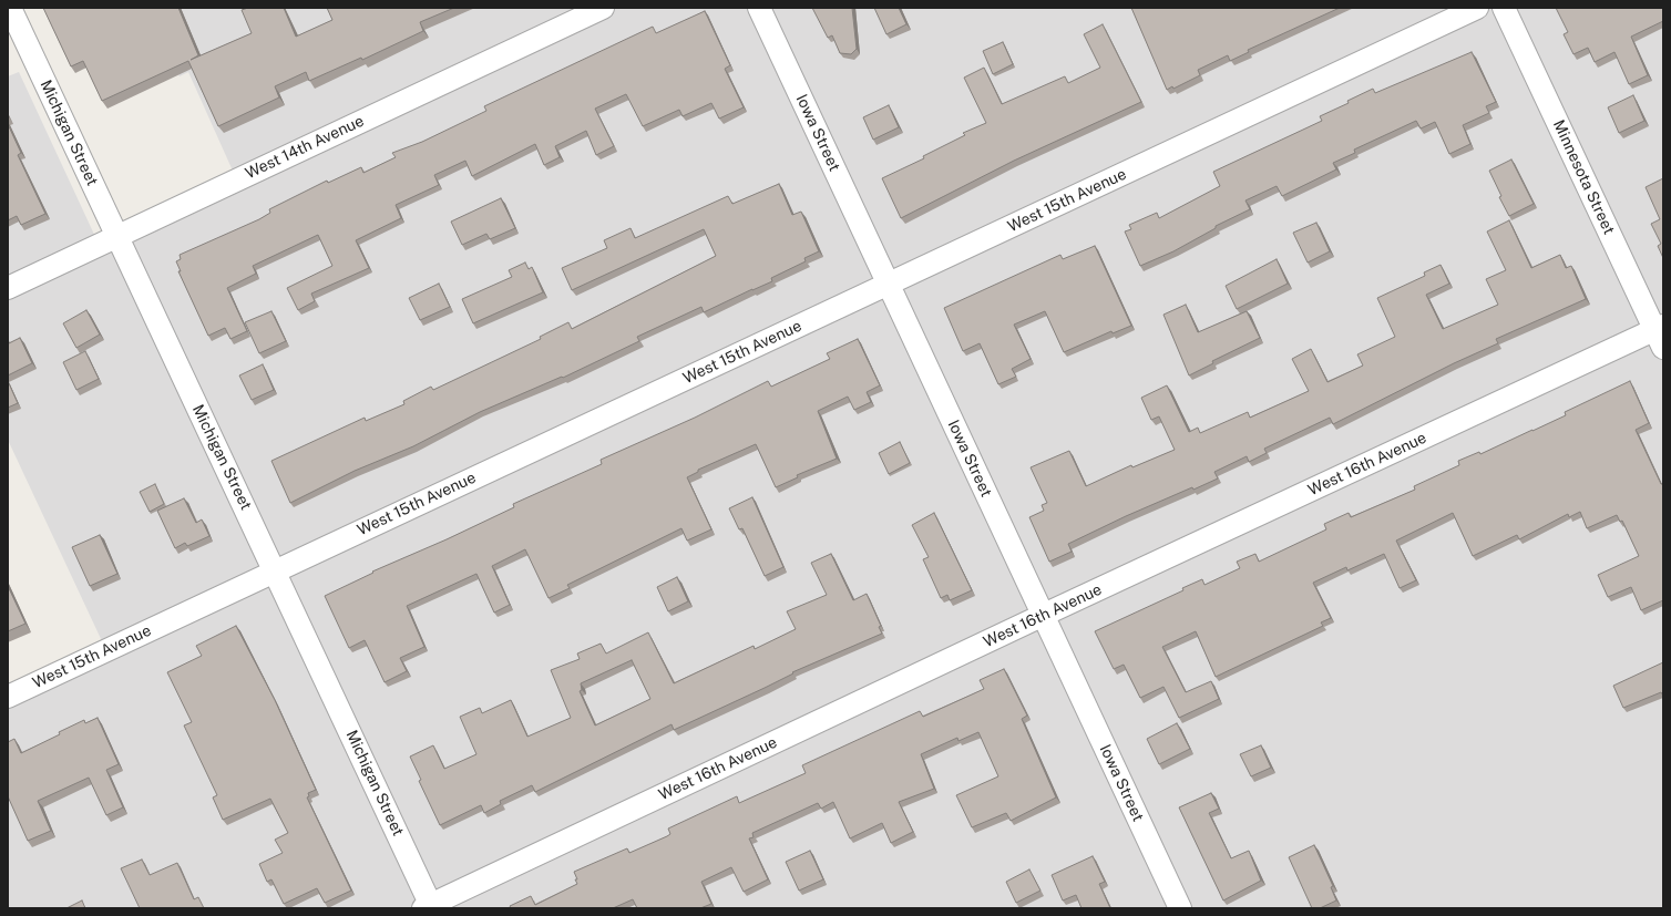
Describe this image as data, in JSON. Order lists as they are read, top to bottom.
{
  "streets": {
    "street": [
      "Michigan Street",
      "Iowa Street",
      "West 14th Avenue",
      "Minnesota Street",
      "West 15th Avenue",
      "West 16th Avenue"
    ]
  },
  "crossings": [
    ["Michigan Street", "West 14th Avenue"],
    ["Michigan Street", "West 15th Avenue"],
    ["Michigan Street", "West 16th Avenue"],
    ["Iowa Street", "West 15th Avenue"],
    ["Iowa Street", "West 16th Avenue"],
    ["Minnesota Street", "West 16th Avenue"]
  ]
}
